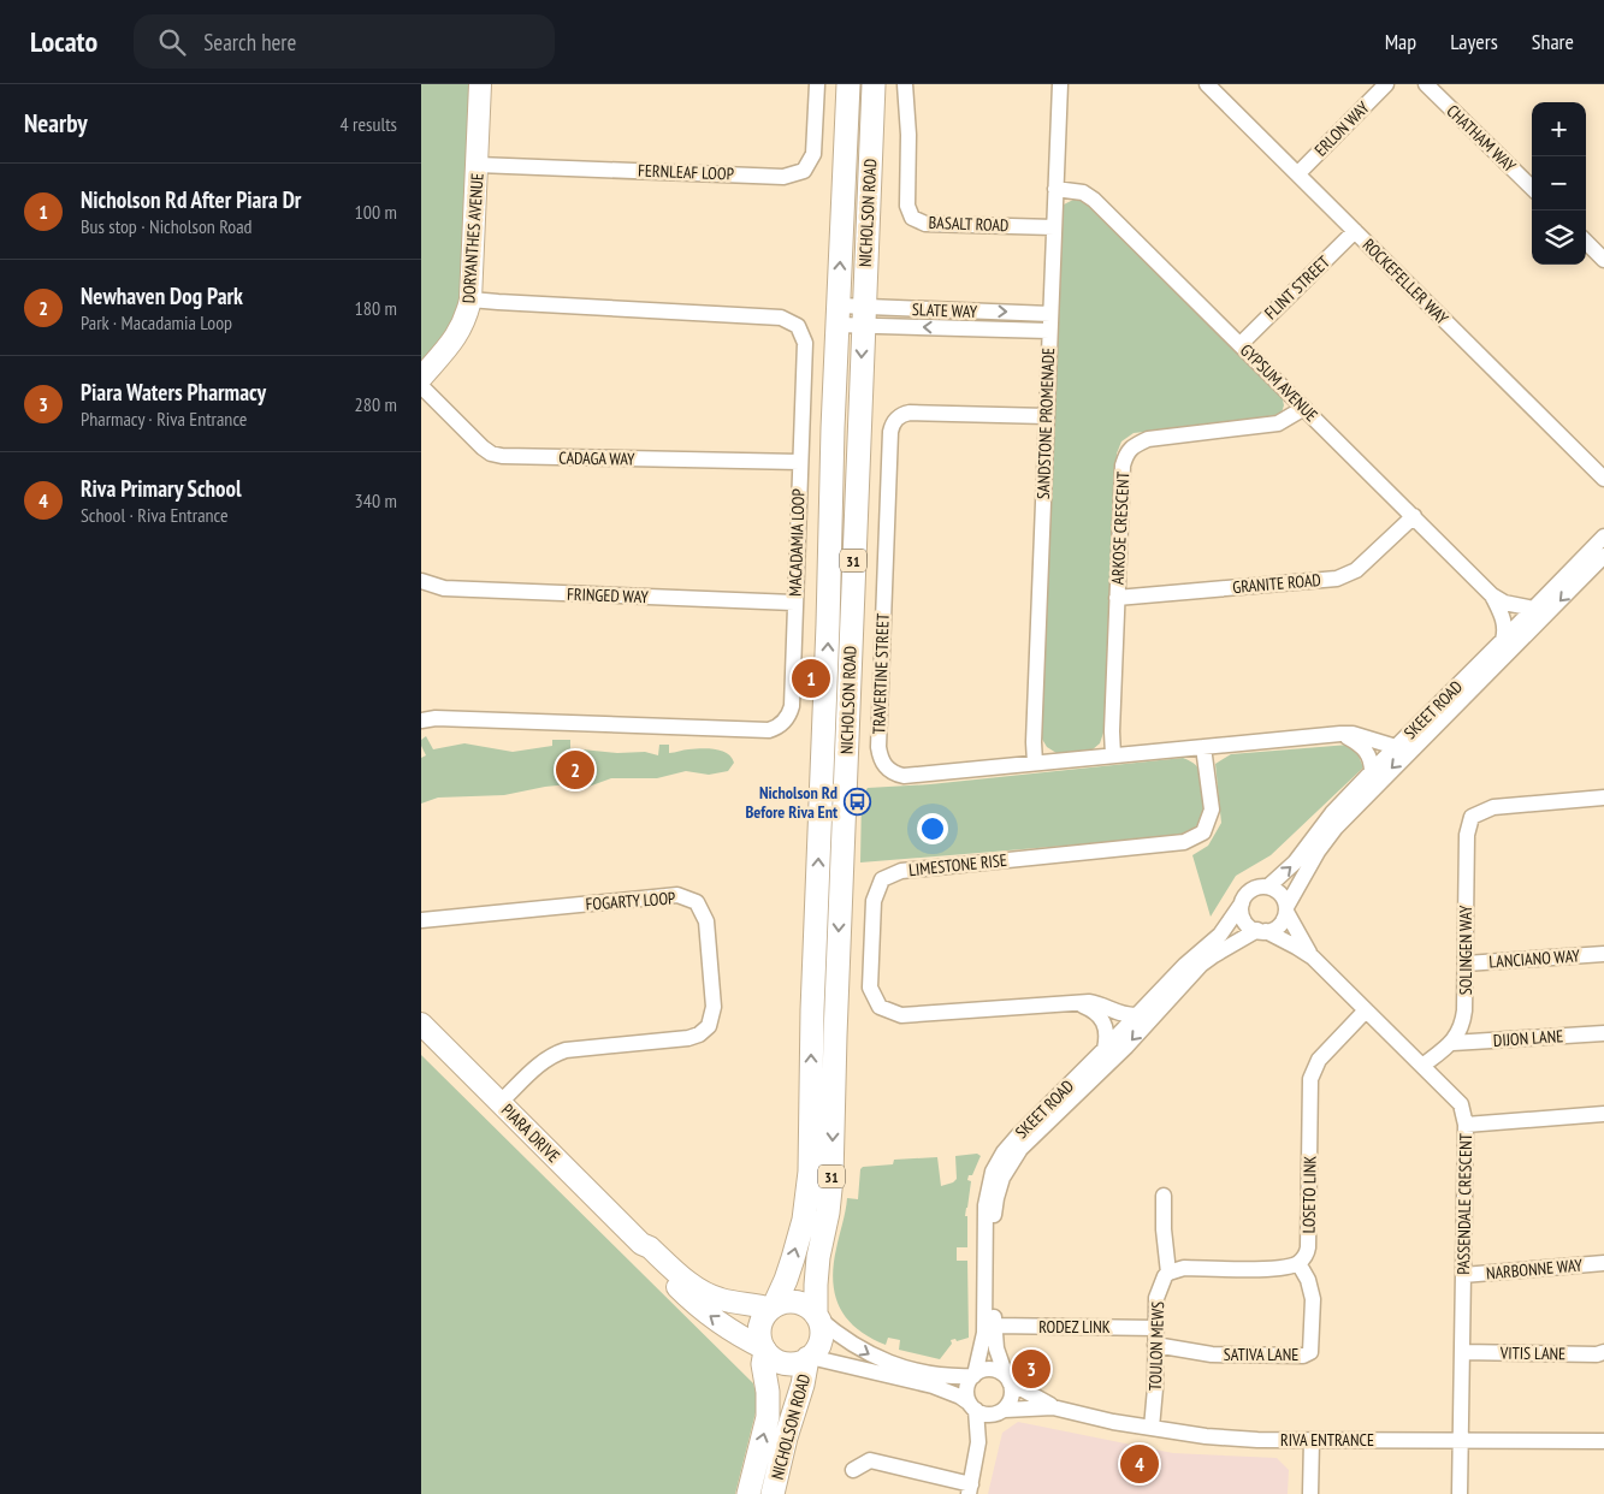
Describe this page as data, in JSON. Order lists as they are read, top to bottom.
{
  "streets": {
    "main road": ["NICHOLSON ROAD", "31"],
    "street": [
      "ERLON WAY",
      "CHATHAM WAY",
      "FERNLEAF LOOP",
      "BASALT ROAD",
      "DORYANTHES AVENUE",
      "ROCKEFELLER WAY",
      "FLINT STREET",
      "SLATE WAY",
      "GYPSUM AVENUE",
      "SANDSTONE PROMENADE",
      "CADAGA WAY",
      "ARKOSE CRESCENT",
      "MACADAMIA LOOP",
      "GRANITE ROAD",
      "FRINGED WAY",
      "TRAVERTINE STREET",
      "SKEET ROAD",
      "LIMESTONE RISE",
      "FOGARTY LOOP",
      "SOLINGEN WAY",
      "LANCIANO WAY",
      "DIJON LANE",
      "PIARA DRIVE",
      "LOSETO LINK",
      "PASSENDALE CRESCENT",
      "NARBONNE WAY",
      "RODEZ LINK",
      "TOULON MEWS",
      "VITIS LANE",
      "SATIVA LANE",
      "RIVA ENTRANCE"
    ]
  },
  "crossings": [
    ["ERLON WAY", "ROCKEFELLER WAY"],
    ["FERNLEAF LOOP", "DORYANTHES AVENUE"],
    ["NICHOLSON ROAD", "SLATE WAY"],
    ["NICHOLSON ROAD", "31"],
    ["NICHOLSON ROAD", "PIARA DRIVE"],
    ["BASALT ROAD", "SANDSTONE PROMENADE"],
    ["DORYANTHES AVENUE", "MACADAMIA LOOP"],
    ["ROCKEFELLER WAY", "FLINT STREET"],
    ["FLINT STREET", "GYPSUM AVENUE"],
    ["SLATE WAY", "SANDSTONE PROMENADE"],
    ["GYPSUM AVENUE", "SANDSTONE PROMENADE"],
    ["GYPSUM AVENUE", "ARKOSE CRESCENT"],
    ["GYPSUM AVENUE", "GRANITE ROAD"],
    ["GYPSUM AVENUE", "SKEET ROAD"],
    ["SANDSTONE PROMENADE", "TRAVERTINE STREET"],
    ["CADAGA WAY", "MACADAMIA LOOP"],
    ["ARKOSE CRESCENT", "GRANITE ROAD"],
    ["ARKOSE CRESCENT", "TRAVERTINE STREET"],
    ["MACADAMIA LOOP", "FRINGED WAY"],
    ["31", "PIARA DRIVE"],
    ["TRAVERTINE STREET", "SKEET ROAD"],
    ["TRAVERTINE STREET", "LIMESTONE RISE"],
    ["SKEET ROAD", "LIMESTONE RISE"],
    ["SKEET ROAD", "PASSENDALE CRESCENT"],
    ["SKEET ROAD", "RODEZ LINK"],
    ["SKEET ROAD", "RIVA ENTRANCE"],
    ["FOGARTY LOOP", "PIARA DRIVE"],
    ["SOLINGEN WAY", "LANCIANO WAY"],
    ["SOLINGEN WAY", "DIJON LANE"],
    ["SOLINGEN WAY", "PASSENDALE CRESCENT"],
    ["LOSETO LINK", "PASSENDALE CRESCENT"],
    ["LOSETO LINK", "SATIVA LANE"],
    ["PASSENDALE CRESCENT", "NARBONNE WAY"],
    ["PASSENDALE CRESCENT", "VITIS LANE"],
    ["PASSENDALE CRESCENT", "RIVA ENTRANCE"],
    ["RODEZ LINK", "TOULON MEWS"],
    ["TOULON MEWS", "SATIVA LANE"],
    ["TOULON MEWS", "RIVA ENTRANCE"]
  ],
  "places": {
    "bus stop": ["Nicholson Rd Before Riva Ent"]
  },
  "page": {
    "header": "Locato",
    "search": "Search here",
    "nav": ["Map", "Layers", "Share"],
    "heading": ["Nearby", "4 results"],
    "map_buttons": ["+", "−"],
    "list": [
      {
        "mark": "1",
        "name": "Nicholson Rd After Piara Dr",
        "note": "Bus stop · Nicholson Road",
        "value": "100 m"
      },
      {
        "mark": "2",
        "name": "Newhaven Dog Park",
        "note": "Park · Macadamia Loop",
        "value": "180 m"
      },
      {
        "mark": "3",
        "name": "Piara Waters Pharmacy",
        "note": "Pharmacy · Riva Entrance",
        "value": "280 m"
      },
      {
        "mark": "4",
        "name": "Riva Primary School",
        "note": "School · Riva Entrance",
        "value": "340 m"
      }
    ],
    "pins": [
      "1",
      "2",
      "3",
      "4"
    ]
  }
}
